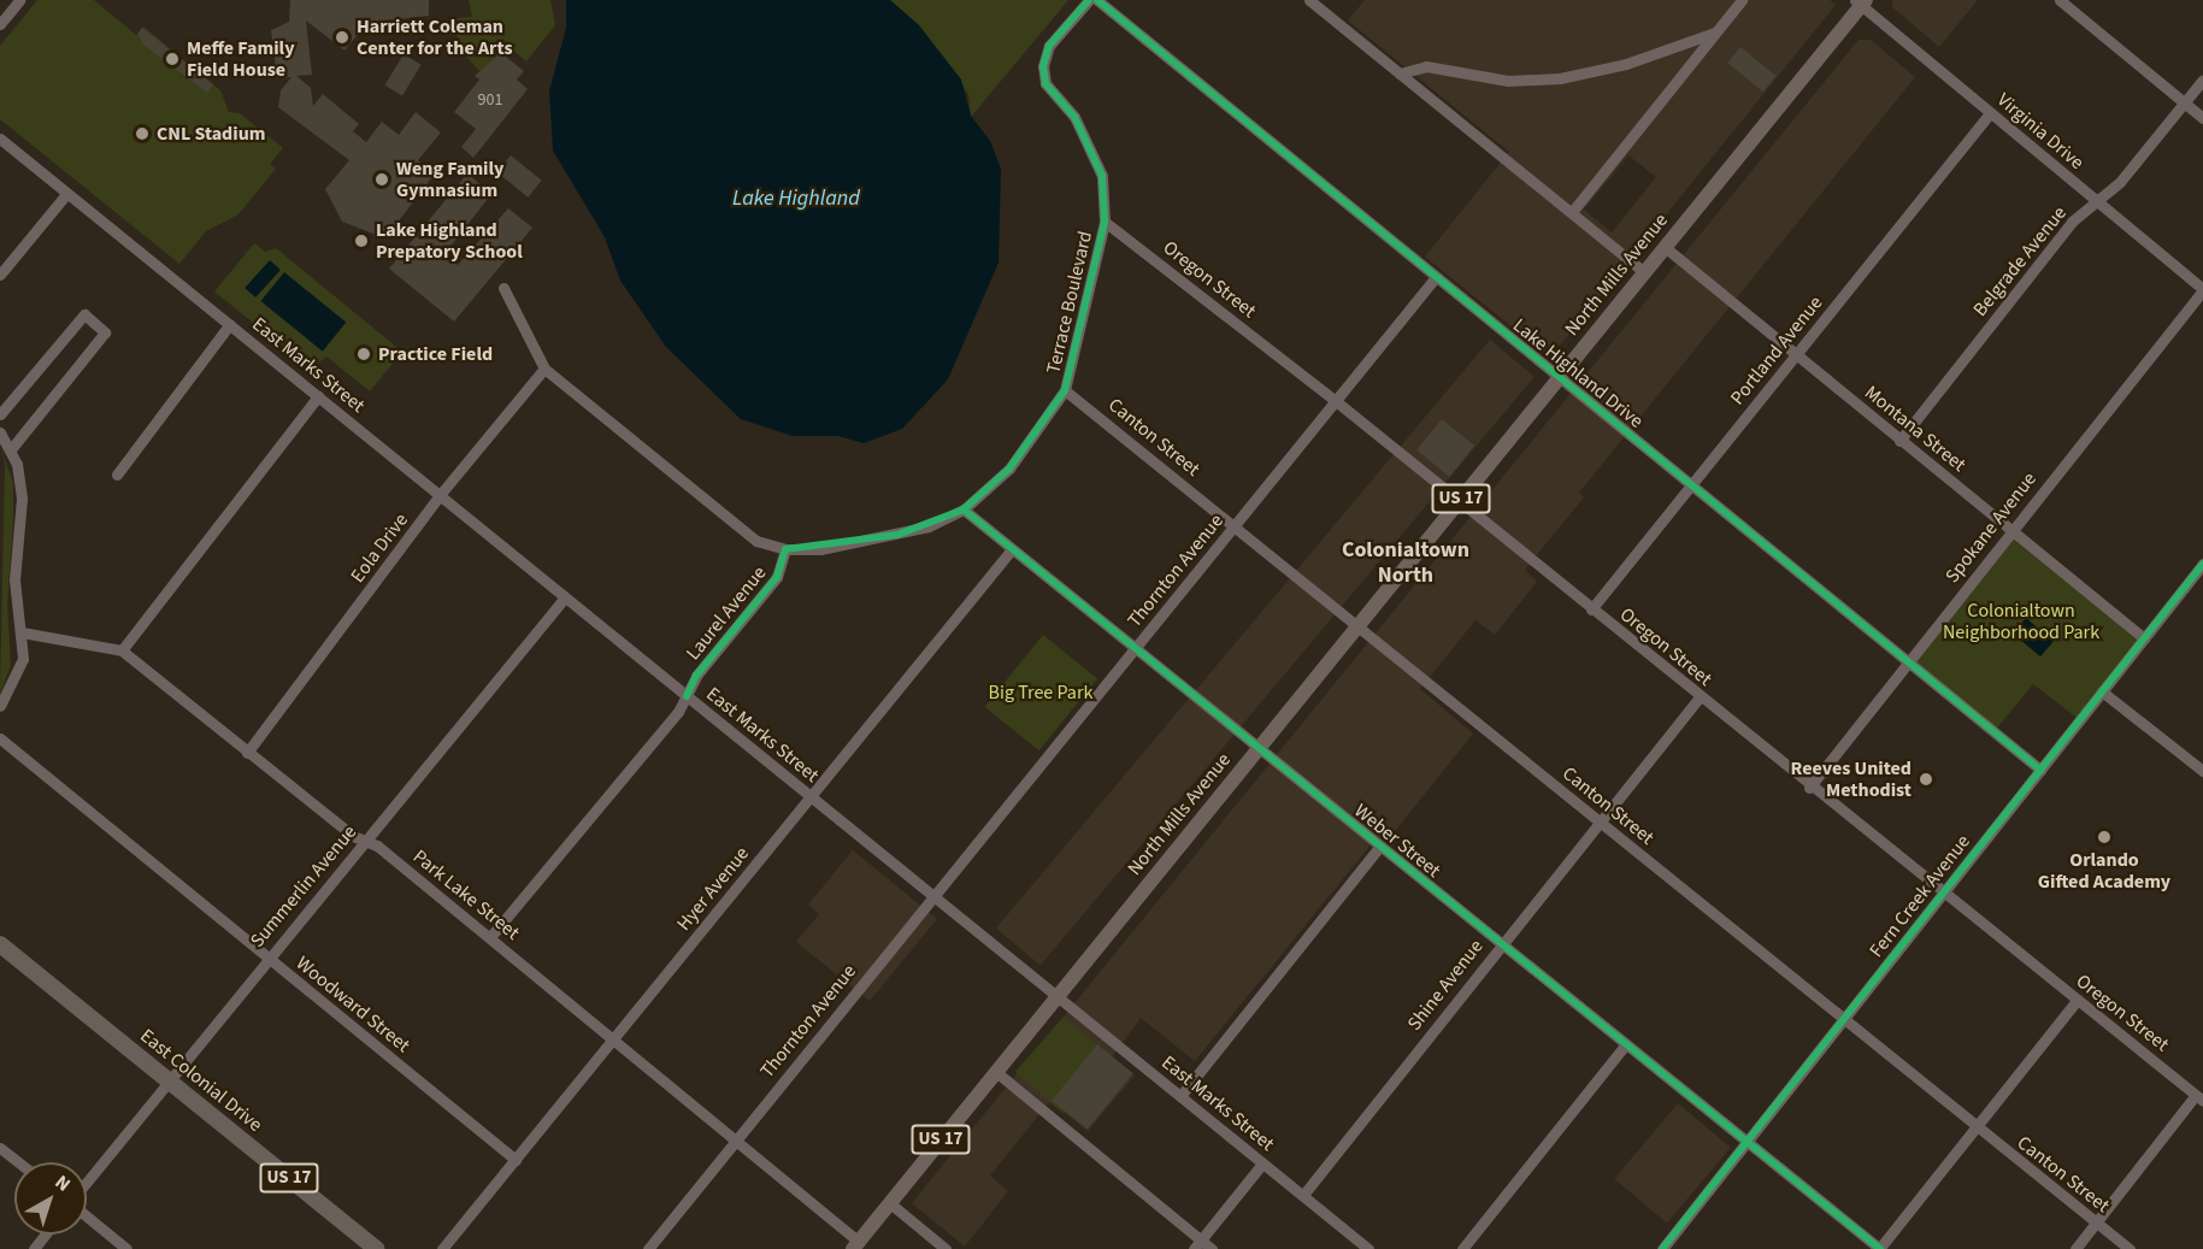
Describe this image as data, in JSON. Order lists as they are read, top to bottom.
{
  "streets": {
    "highway": ["US 17", "East Colonial Drive"],
    "main road": ["North Mills Avenue"],
    "street": [
      "Virginia Drive",
      "Belgrade Avenue",
      "Oregon Street",
      "Terrace Boulevard",
      "Portland Avenue",
      "East Marks Street",
      "Lake Highland Drive",
      "Montana Street",
      "Canton Street",
      "Spokane Avenue",
      "Eola Drive",
      "Thornton Avenue",
      "Laurel Avenue",
      "Weber Street",
      "Summerlin Avenue",
      "Hyer Avenue",
      "Park Lake Street",
      "Fern Creek Avenue",
      "Shine Avenue",
      "Woodward Street"
    ]
  },
  "crossings": [
    ["Virginia Drive", "Belgrade Avenue"],
    ["Virginia Drive", "North Mills Avenue"],
    ["Virginia Drive", "Portland Avenue"],
    ["Virginia Drive", "Spokane Avenue"],
    ["Belgrade Avenue", "Montana Street"],
    ["North Mills Avenue", "Oregon Street"],
    ["North Mills Avenue", "East Marks Street"],
    ["North Mills Avenue", "Lake Highland Drive"],
    ["North Mills Avenue", "Montana Street"],
    ["North Mills Avenue", "Canton Street"],
    ["North Mills Avenue", "Weber Street"],
    ["North Mills Avenue", "Park Lake Street"],
    ["Oregon Street", "Terrace Boulevard"],
    ["Oregon Street", "Portland Avenue"],
    ["Oregon Street", "Spokane Avenue"],
    ["Oregon Street", "Thornton Avenue"],
    ["Oregon Street", "Fern Creek Avenue"],
    ["Oregon Street", "Shine Avenue"],
    ["Terrace Boulevard", "Canton Street"],
    ["Terrace Boulevard", "Eola Drive"],
    ["Terrace Boulevard", "Laurel Avenue"],
    ["Terrace Boulevard", "Weber Street"],
    ["Portland Avenue", "Lake Highland Drive"],
    ["Portland Avenue", "Montana Street"],
    ["East Marks Street", "Eola Drive"],
    ["East Marks Street", "Thornton Avenue"],
    ["East Marks Street", "Laurel Avenue"],
    ["East Marks Street", "Summerlin Avenue"],
    ["East Marks Street", "Hyer Avenue"],
    ["East Marks Street", "Shine Avenue"],
    ["Lake Highland Drive", "Spokane Avenue"],
    ["Lake Highland Drive", "Thornton Avenue"],
    ["Lake Highland Drive", "Fern Creek Avenue"],
    ["Montana Street", "Spokane Avenue"],
    ["Montana Street", "Fern Creek Avenue"],
    ["Canton Street", "Thornton Avenue"],
    ["Canton Street", "Fern Creek Avenue"],
    ["Canton Street", "Shine Avenue"],
    ["Eola Drive", "Park Lake Street"],
    ["Thornton Avenue", "Weber Street"],
    ["Thornton Avenue", "Park Lake Street"],
    ["Laurel Avenue", "Park Lake Street"],
    ["Weber Street", "Hyer Avenue"],
    ["Weber Street", "Fern Creek Avenue"],
    ["Weber Street", "Shine Avenue"],
    ["Summerlin Avenue", "Park Lake Street"],
    ["Summerlin Avenue", "Woodward Street"],
    ["Summerlin Avenue", "East Colonial Drive"],
    ["Hyer Avenue", "Park Lake Street"],
    ["Hyer Avenue", "Woodward Street"]
  ],
  "districts": ["Colonialtown North"],
  "water": ["Lake Highland"],
  "parks": ["Colonialtown Neighborhood Park", "Big Tree Park"],
  "places": [
    "Harriett Coleman Center for the Arts",
    "Meffe Family Field House",
    "CNL Stadium",
    "Weng Family Gymnasium",
    "Lake Highland Prepatory School",
    "Practice Field",
    "Reeves United Methodist",
    "Orlando Gifted Academy"
  ],
  "house_numbers": ["901"],
  "north": "top right"
}
